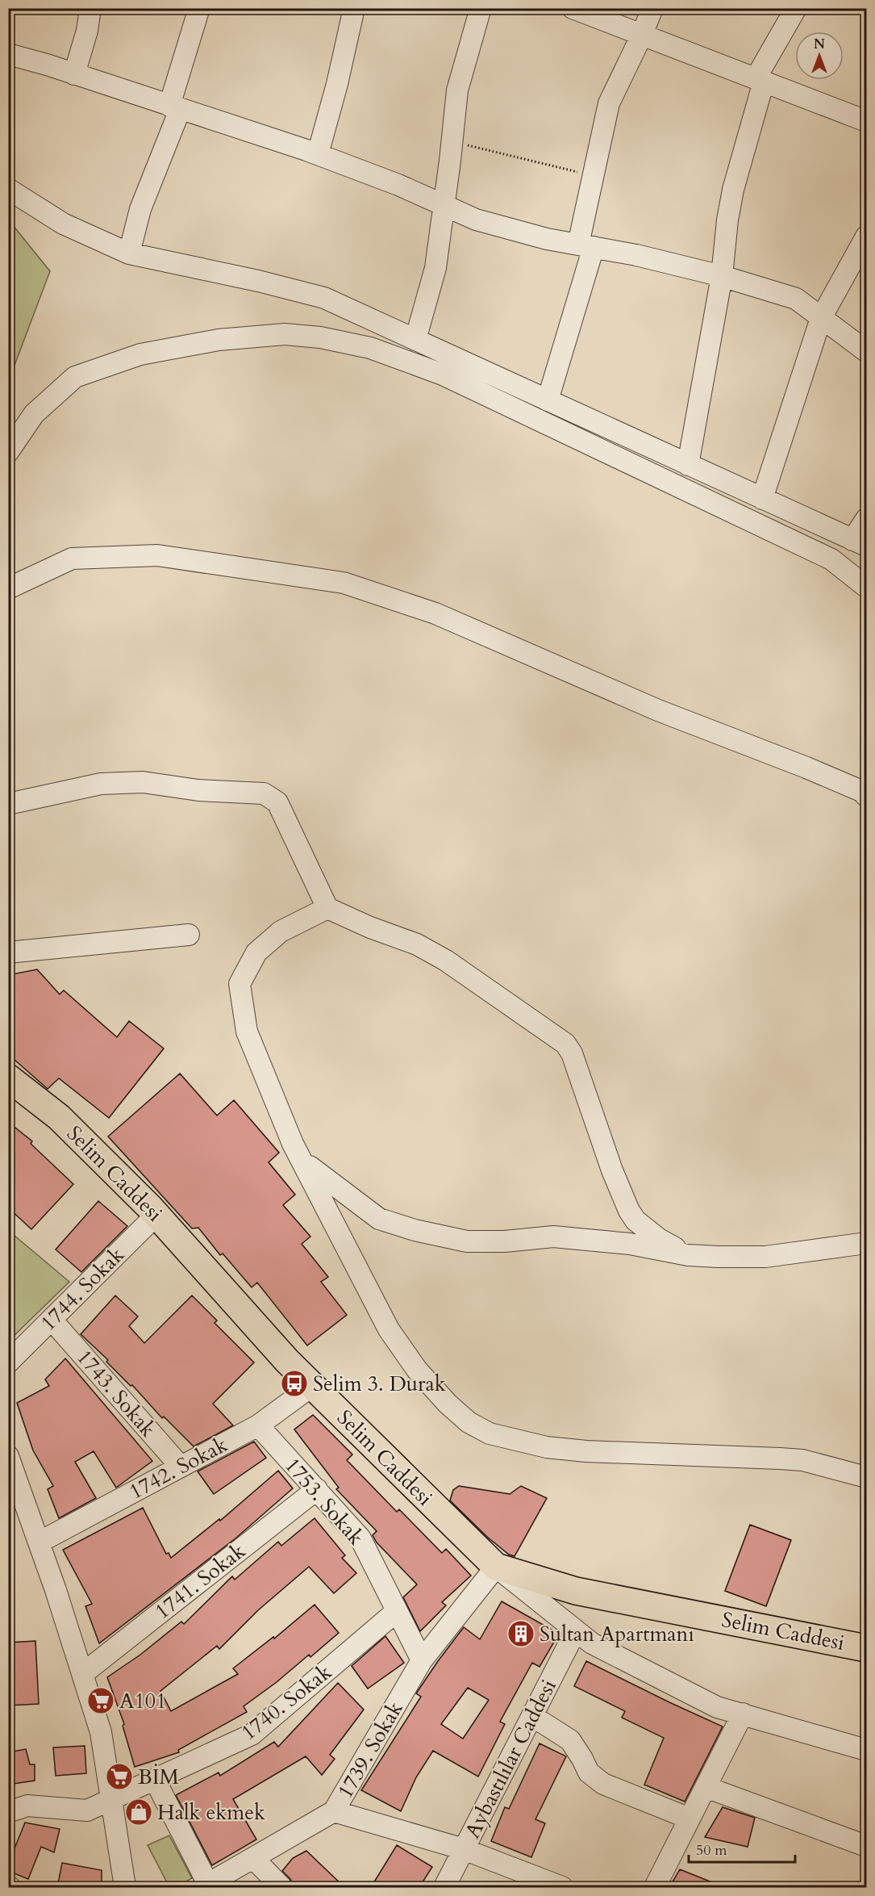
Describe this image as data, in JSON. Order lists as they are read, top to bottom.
{
  "streets": {
    "main road": ["Selim Caddesi"],
    "street": [
      "1744. Sokak",
      "1743. Sokak",
      "1742. Sokak",
      "1753. Sokak",
      "1741. Sokak",
      "1740. Sokak",
      "1739. Sokak",
      "Aybastılılar Caddesi"
    ]
  },
  "crossings": [
    ["Selim Caddesi", "1744. Sokak"],
    ["Selim Caddesi", "1742. Sokak"],
    ["Selim Caddesi", "1739. Sokak"],
    ["1744. Sokak", "1743. Sokak"],
    ["1743. Sokak", "1742. Sokak"],
    ["1742. Sokak", "1753. Sokak"],
    ["1753. Sokak", "1741. Sokak"],
    ["1753. Sokak", "1740. Sokak"],
    ["1753. Sokak", "1739. Sokak"]
  ],
  "places": {
    "bus stop": ["Selim 3. Durak"],
    "building": ["Sultan Apartmanı"],
    "supermarket": ["A101", "BİM"],
    "shop": ["Halk ekmek"]
  },
  "scale_bar": "50 m",
  "north": "top"
}
